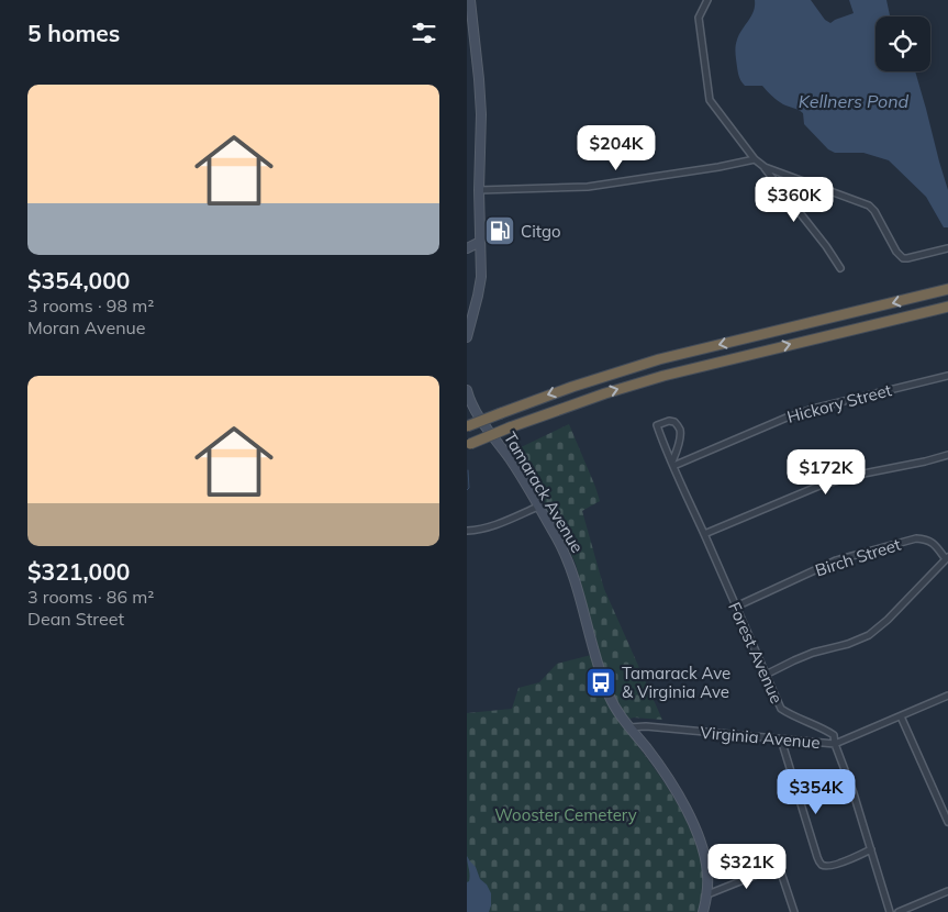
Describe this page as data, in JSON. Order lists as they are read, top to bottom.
{
  "streets": {
    "street": [
      "Hickory Street",
      "Tamarack Avenue",
      "Birch Street",
      "Forest Avenue",
      "Virginia Avenue"
    ]
  },
  "crossings": [
    ["Hickory Street", "Forest Avenue"],
    ["Tamarack Avenue", "Virginia Avenue"],
    ["Birch Street", "Forest Avenue"],
    ["Forest Avenue", "Virginia Avenue"]
  ],
  "water": ["Kellners Pond"],
  "parks": ["Wooster Cemetery"],
  "places": {
    "fuel station": ["Citgo"],
    "bus stop": ["Tamarack Ave & Virginia Ave"]
  },
  "page": {
    "heading": "5 homes",
    "list": [
      {
        "name": "$354,000",
        "note": "3 rooms · 98 m² · Moran Avenue"
      },
      {
        "name": "$321,000",
        "note": "3 rooms · 86 m² · Dean Street"
      }
    ],
    "price": [
      "$204K",
      "$360K",
      "$172K",
      "$354K",
      "$321K"
    ]
  }
}
